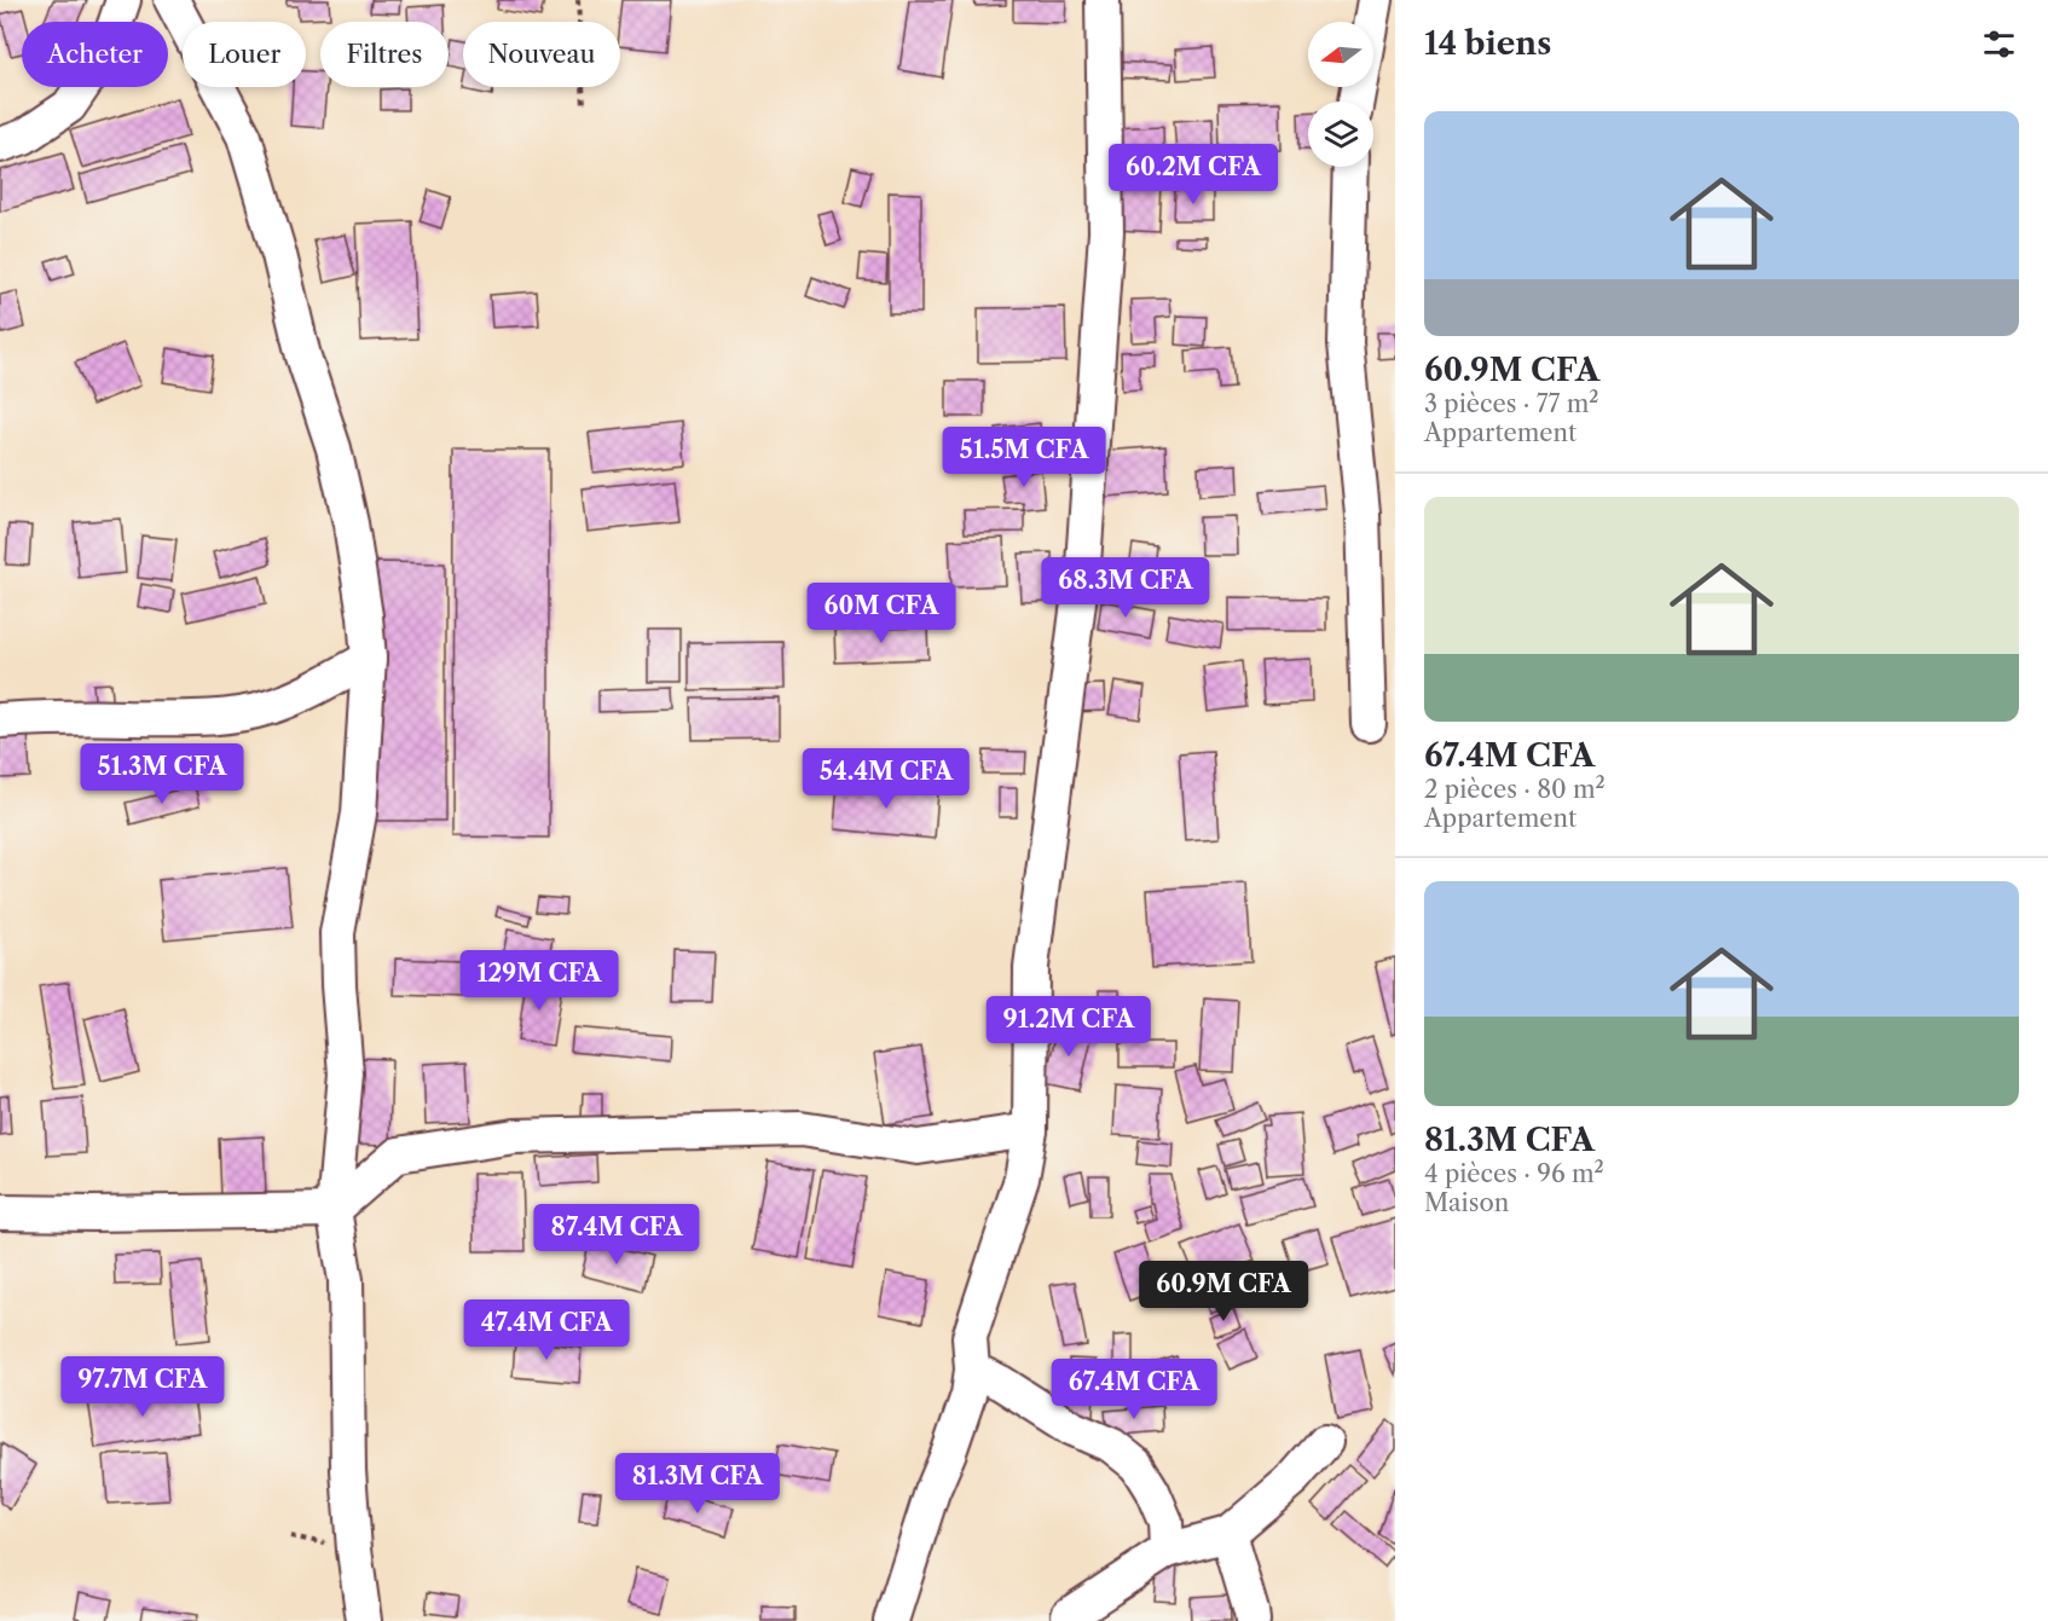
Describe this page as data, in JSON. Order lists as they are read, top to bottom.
{
  "north": "left",
  "page": {
    "heading": "14 biens",
    "chip": [
      "Acheter",
      "Louer",
      "Filtres",
      "Nouveau"
    ],
    "list": [
      {
        "name": "60.9M CFA",
        "note": "3 pièces · 77 m² · Appartement"
      },
      {
        "name": "67.4M CFA",
        "note": "2 pièces · 80 m² · Appartement"
      },
      {
        "name": "81.3M CFA",
        "note": "4 pièces · 96 m² · Maison"
      }
    ],
    "price": [
      "60.2M CFA",
      "51.5M CFA",
      "68.3M CFA",
      "60M CFA",
      "51.3M CFA",
      "54.4M CFA",
      "129M CFA",
      "91.2M CFA",
      "87.4M CFA",
      "60.9M CFA",
      "47.4M CFA",
      "97.7M CFA",
      "67.4M CFA",
      "81.3M CFA"
    ]
  }
}
